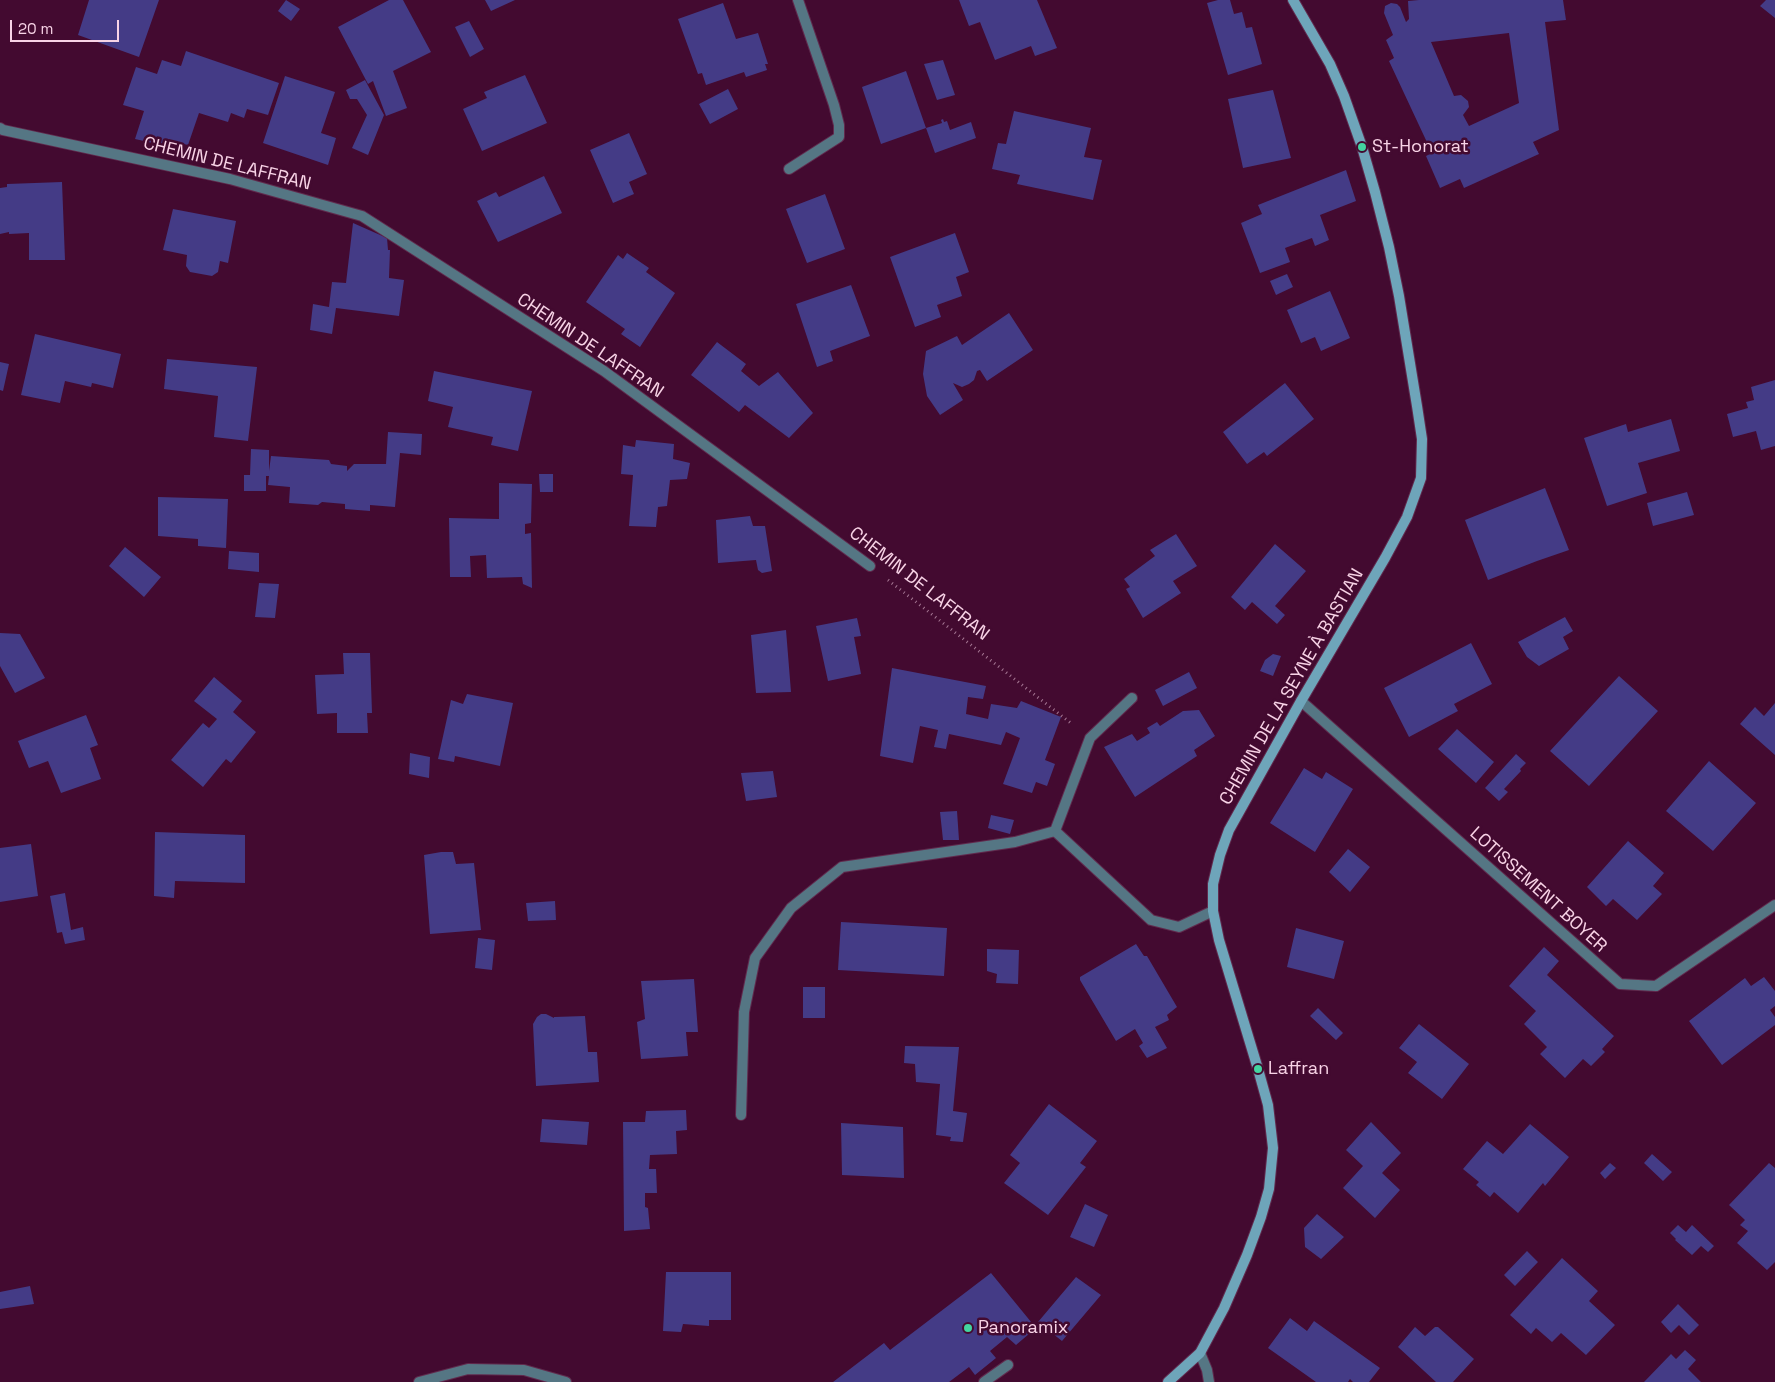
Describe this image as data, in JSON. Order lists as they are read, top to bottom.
{
  "streets": {
    "street": ["CHEMIN DE LAFFRAN", "CHEMIN DE LA SEYNE À BASTIAN", "LOTISSEMENT BOYER"]
  },
  "crossings": [
    ["CHEMIN DE LA SEYNE À BASTIAN", "LOTISSEMENT BOYER"]
  ],
  "places": ["St-Honorat", "Laffran", "Panoramix"],
  "scale_bar": "20 m"
}
